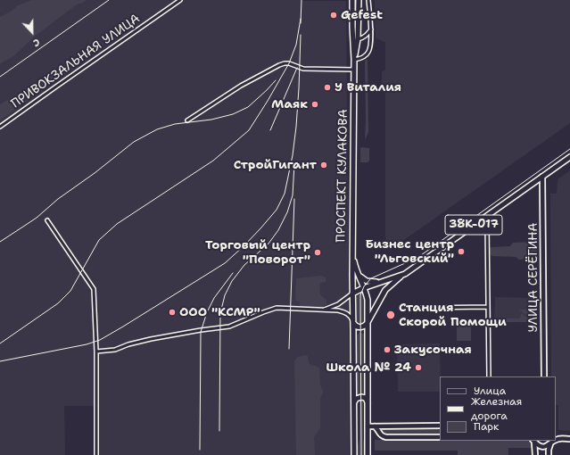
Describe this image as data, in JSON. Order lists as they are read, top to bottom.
{
  "streets": {
    "main road": ["ПРОСПЕКТ КУЛАКОВА", "38К-017", "УЛИЦА СЕРЁГИНА"],
    "street": ["ПРИВОКЗАЛЬНАЯ УЛИЦА"]
  },
  "crossings": [
    ["38К-017", "УЛИЦА СЕРЁГИНА"]
  ],
  "places": [
    "Gefest",
    "У Виталия",
    "Маяк",
    "СтройГигант",
    "Бизнес центр \"Льговский\"",
    "Торговый центр \"Поворот\"",
    "ООО \"КСМР\"",
    "Станция Скорой Помощи",
    "Закусочная",
    "Школа № 24"
  ],
  "legend": ["Улица", "Железная дорога", "Парк"],
  "north": "bottom"
}
